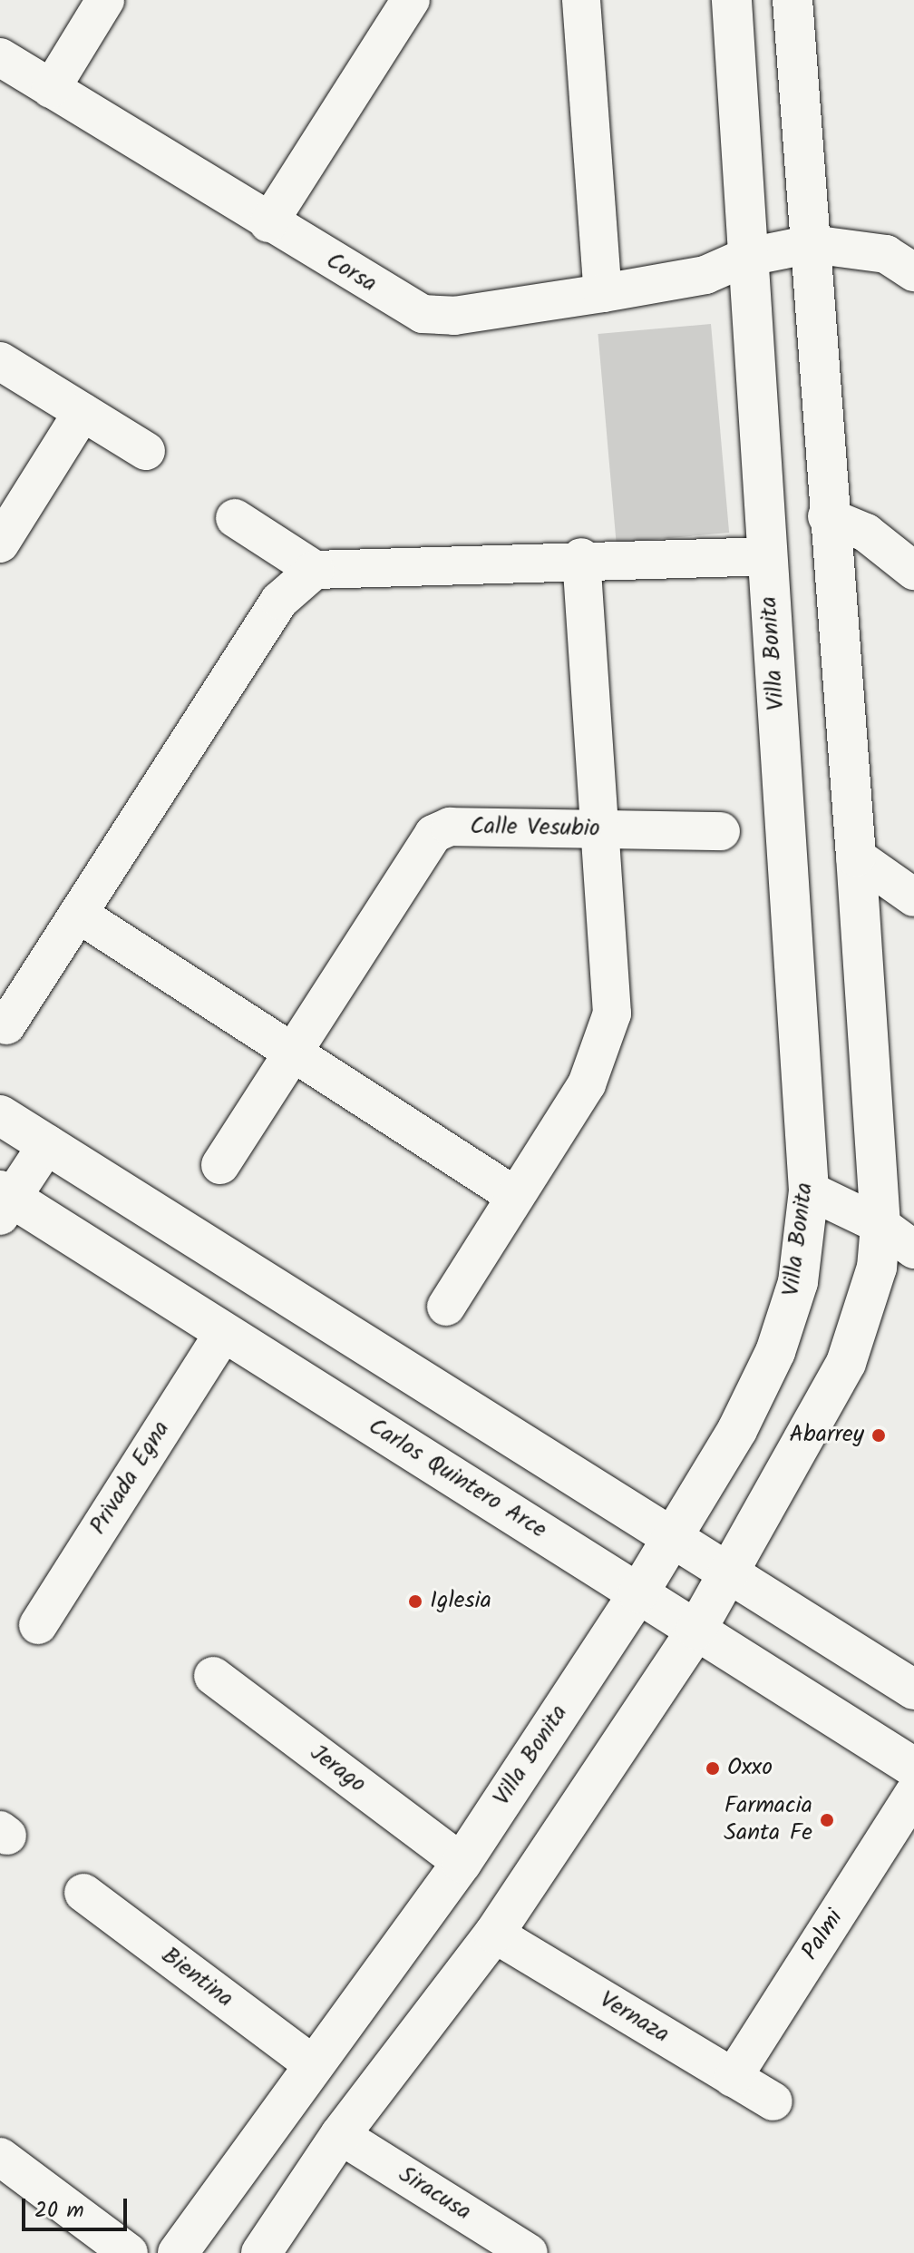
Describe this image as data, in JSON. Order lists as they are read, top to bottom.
{
  "streets": {
    "street": [
      "Corsa",
      "Villa Bonita",
      "Calle Vesubio",
      "Privada Egna",
      "Carlos Quintero Arce",
      "Jerago",
      "Palmi",
      "Bientina",
      "Vernaza",
      "Siracusa"
    ]
  },
  "crossings": [
    ["Corsa", "Villa Bonita"],
    ["Villa Bonita", "Carlos Quintero Arce"],
    ["Villa Bonita", "Jerago"],
    ["Villa Bonita", "Bientina"],
    ["Privada Egna", "Carlos Quintero Arce"],
    ["Palmi", "Vernaza"]
  ],
  "places": [
    "Abarrey",
    "Iglesia",
    "Oxxo",
    "Farmacia Santa Fe"
  ],
  "scale_bar": "20 m"
}
